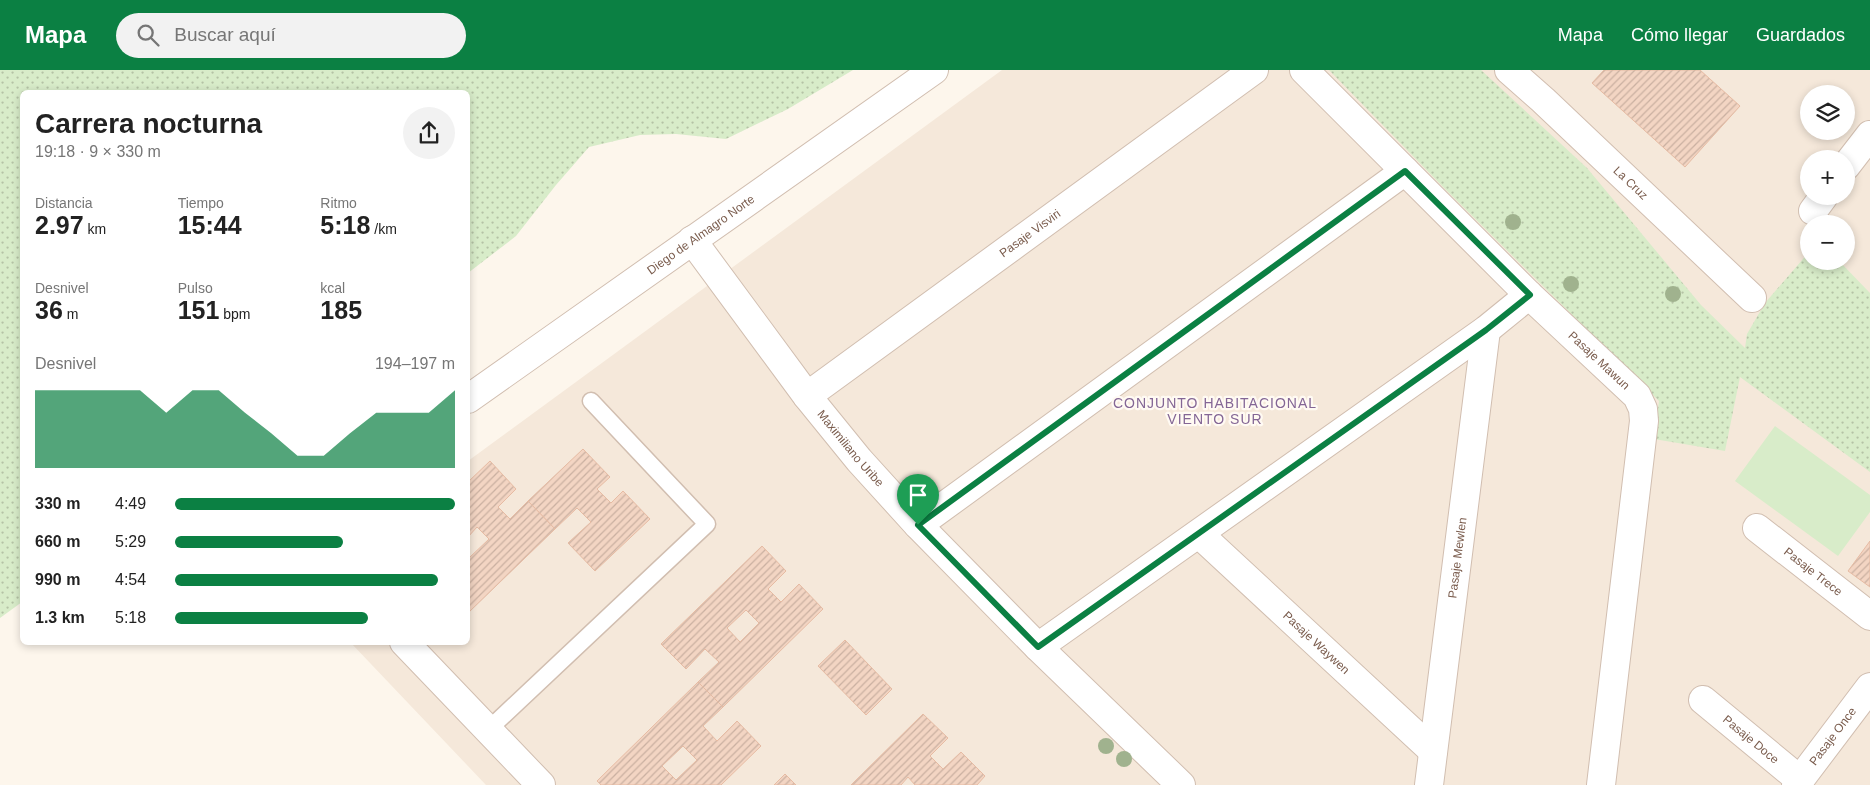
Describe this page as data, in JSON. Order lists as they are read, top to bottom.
{
  "streets": {
    "street": [
      "La Cruz",
      "Pasaje Visviri",
      "Diego de Almagro Norte",
      "Pasaje Mawun",
      "Maximiliano Uribe",
      "Pasaje Mewlen",
      "Pasaje Trece",
      "Pasaje Waywen",
      "Pasaje Once",
      "Pasaje Doce"
    ]
  },
  "crossings": [
    ["Pasaje Visviri", "Maximiliano Uribe"],
    ["Diego de Almagro Norte", "Maximiliano Uribe"],
    ["Pasaje Mewlen", "Pasaje Waywen"],
    ["Pasaje Once", "Pasaje Doce"]
  ],
  "districts": ["CONJUNTO HABITACIONAL VIENTO SUR"],
  "page": {
    "header": "Mapa",
    "search": "Buscar aquí",
    "nav": ["Mapa", "Cómo llegar", "Guardados"],
    "map_buttons": ["+", "−"],
    "heading": ["Carrera nocturna", "19:18 · 9 × 330 m"],
    "stats": [
      ["Distancia", "2.97 km"],
      ["Tiempo", "15:44"],
      ["Ritmo", "5:18 /km"],
      ["Desnivel", "36 m"],
      ["Pulso", "151 bpm"],
      ["kcal", "185"]
    ],
    "chart": ["Desnivel", "194–197 m"],
    "list": [
      {
        "name": "330 m",
        "note": "4:49"
      },
      {
        "name": "660 m",
        "note": "5:29"
      },
      {
        "name": "990 m",
        "note": "4:54"
      },
      {
        "name": "1.3 km",
        "note": "5:18"
      }
    ]
  }
}
